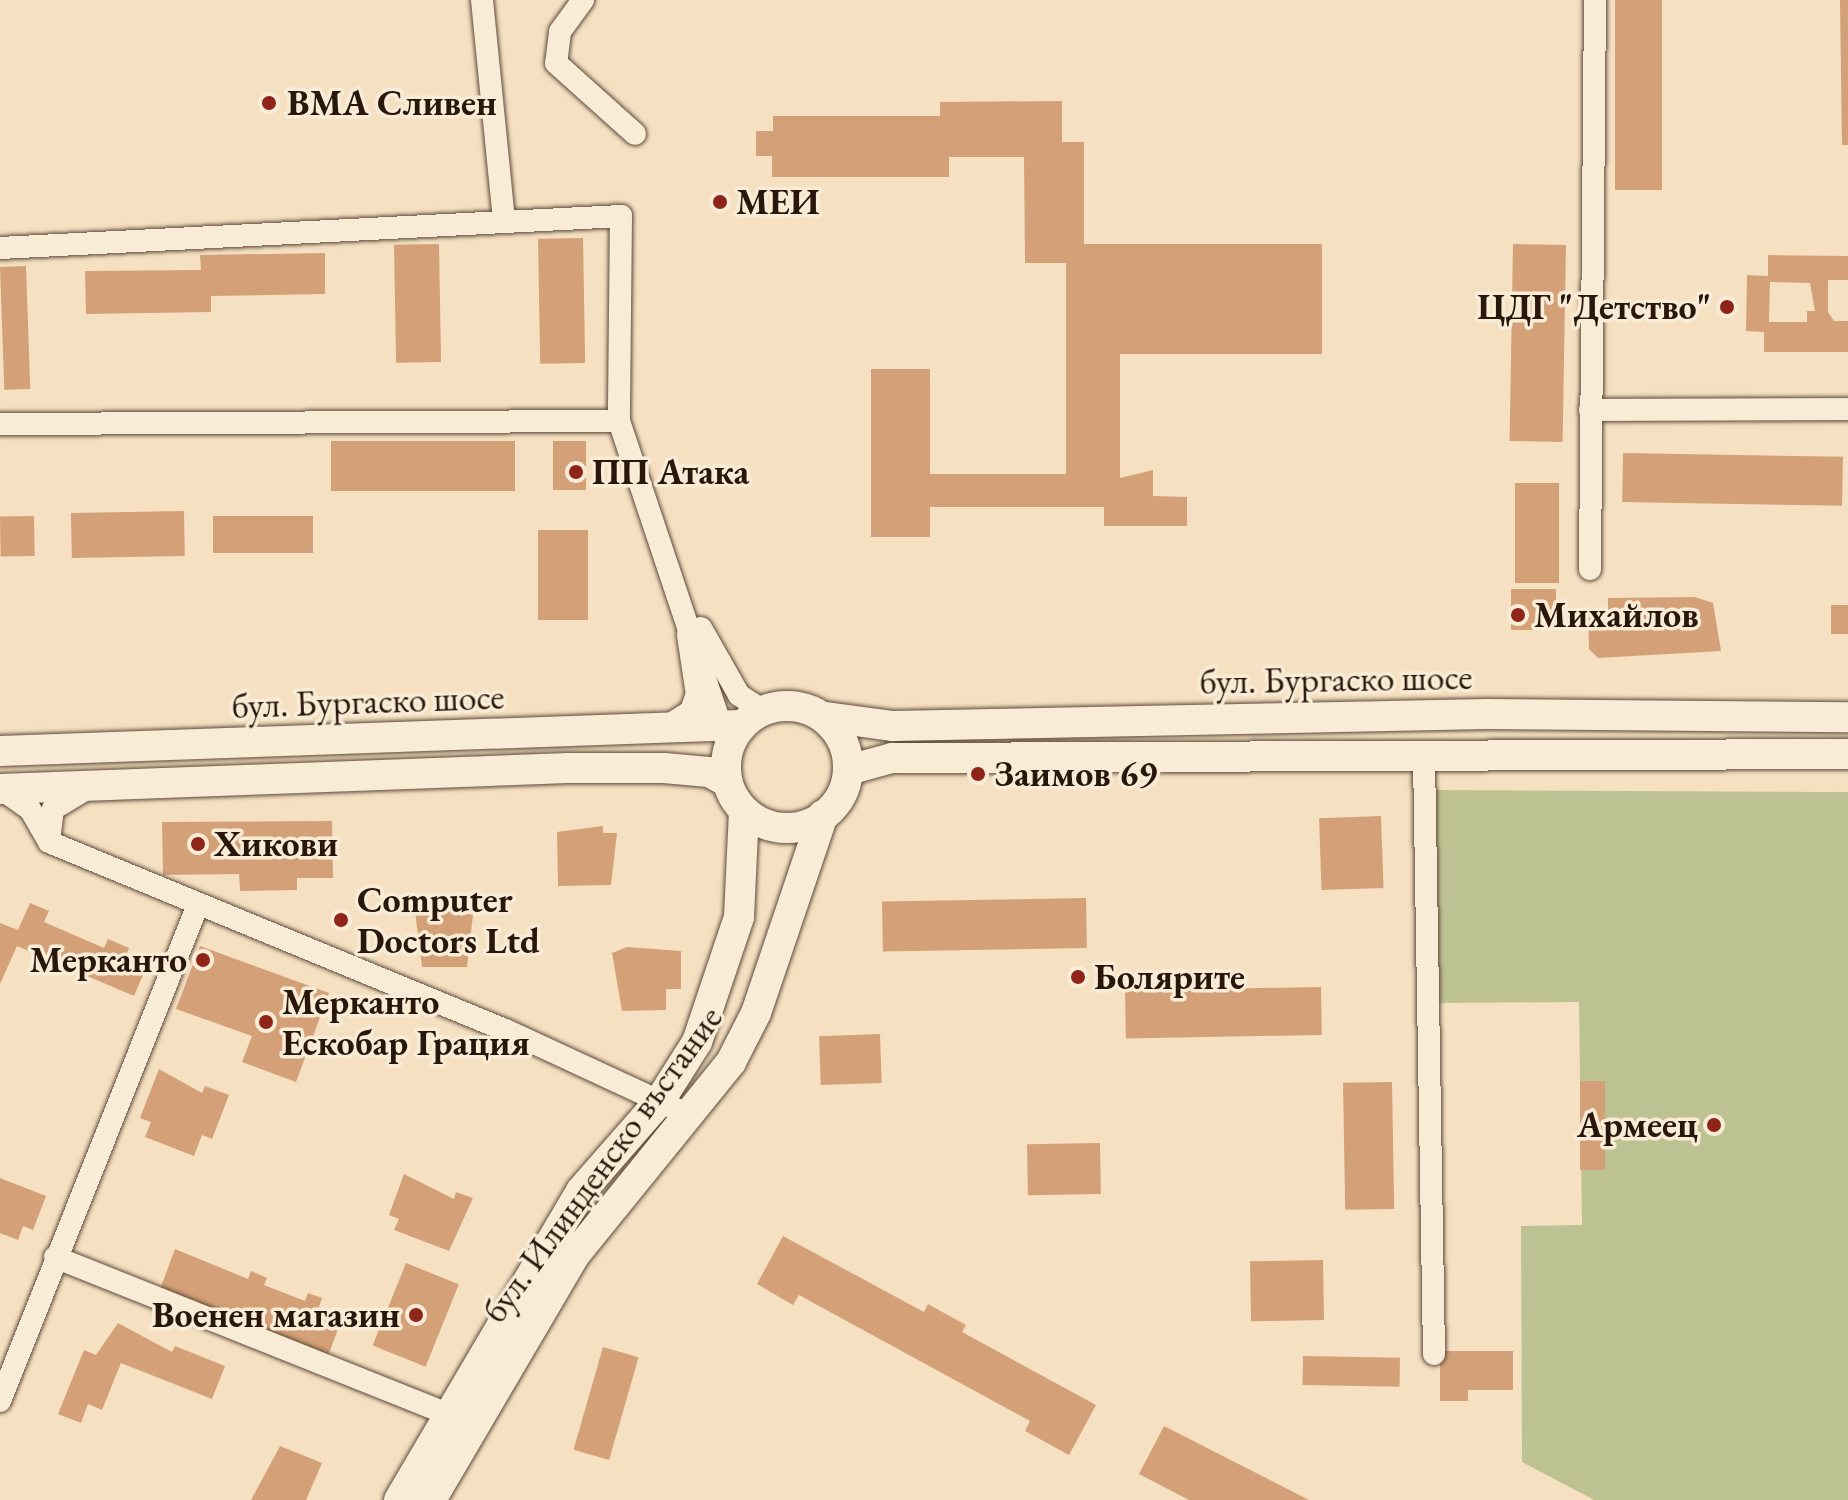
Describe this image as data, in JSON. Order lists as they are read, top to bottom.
{
  "streets": {
    "main road": ["бул. Бургаско шосе", "бул. Илинденско въстание"]
  },
  "crossings": [
    ["бул. Бургаско шосе", "бул. Илинденско въстание"]
  ],
  "places": [
    "ВМА Сливен",
    "МЕИ",
    "ЦДГ \"Детство\"",
    "ПП Атака",
    "Михайлов",
    "Заимов 69",
    "Хикови",
    "Computer Doctors Ltd",
    "Мерканто",
    "Болярите",
    "Мерканто Ескобар Грация",
    "Армеец",
    "Военен магазин"
  ]
}
